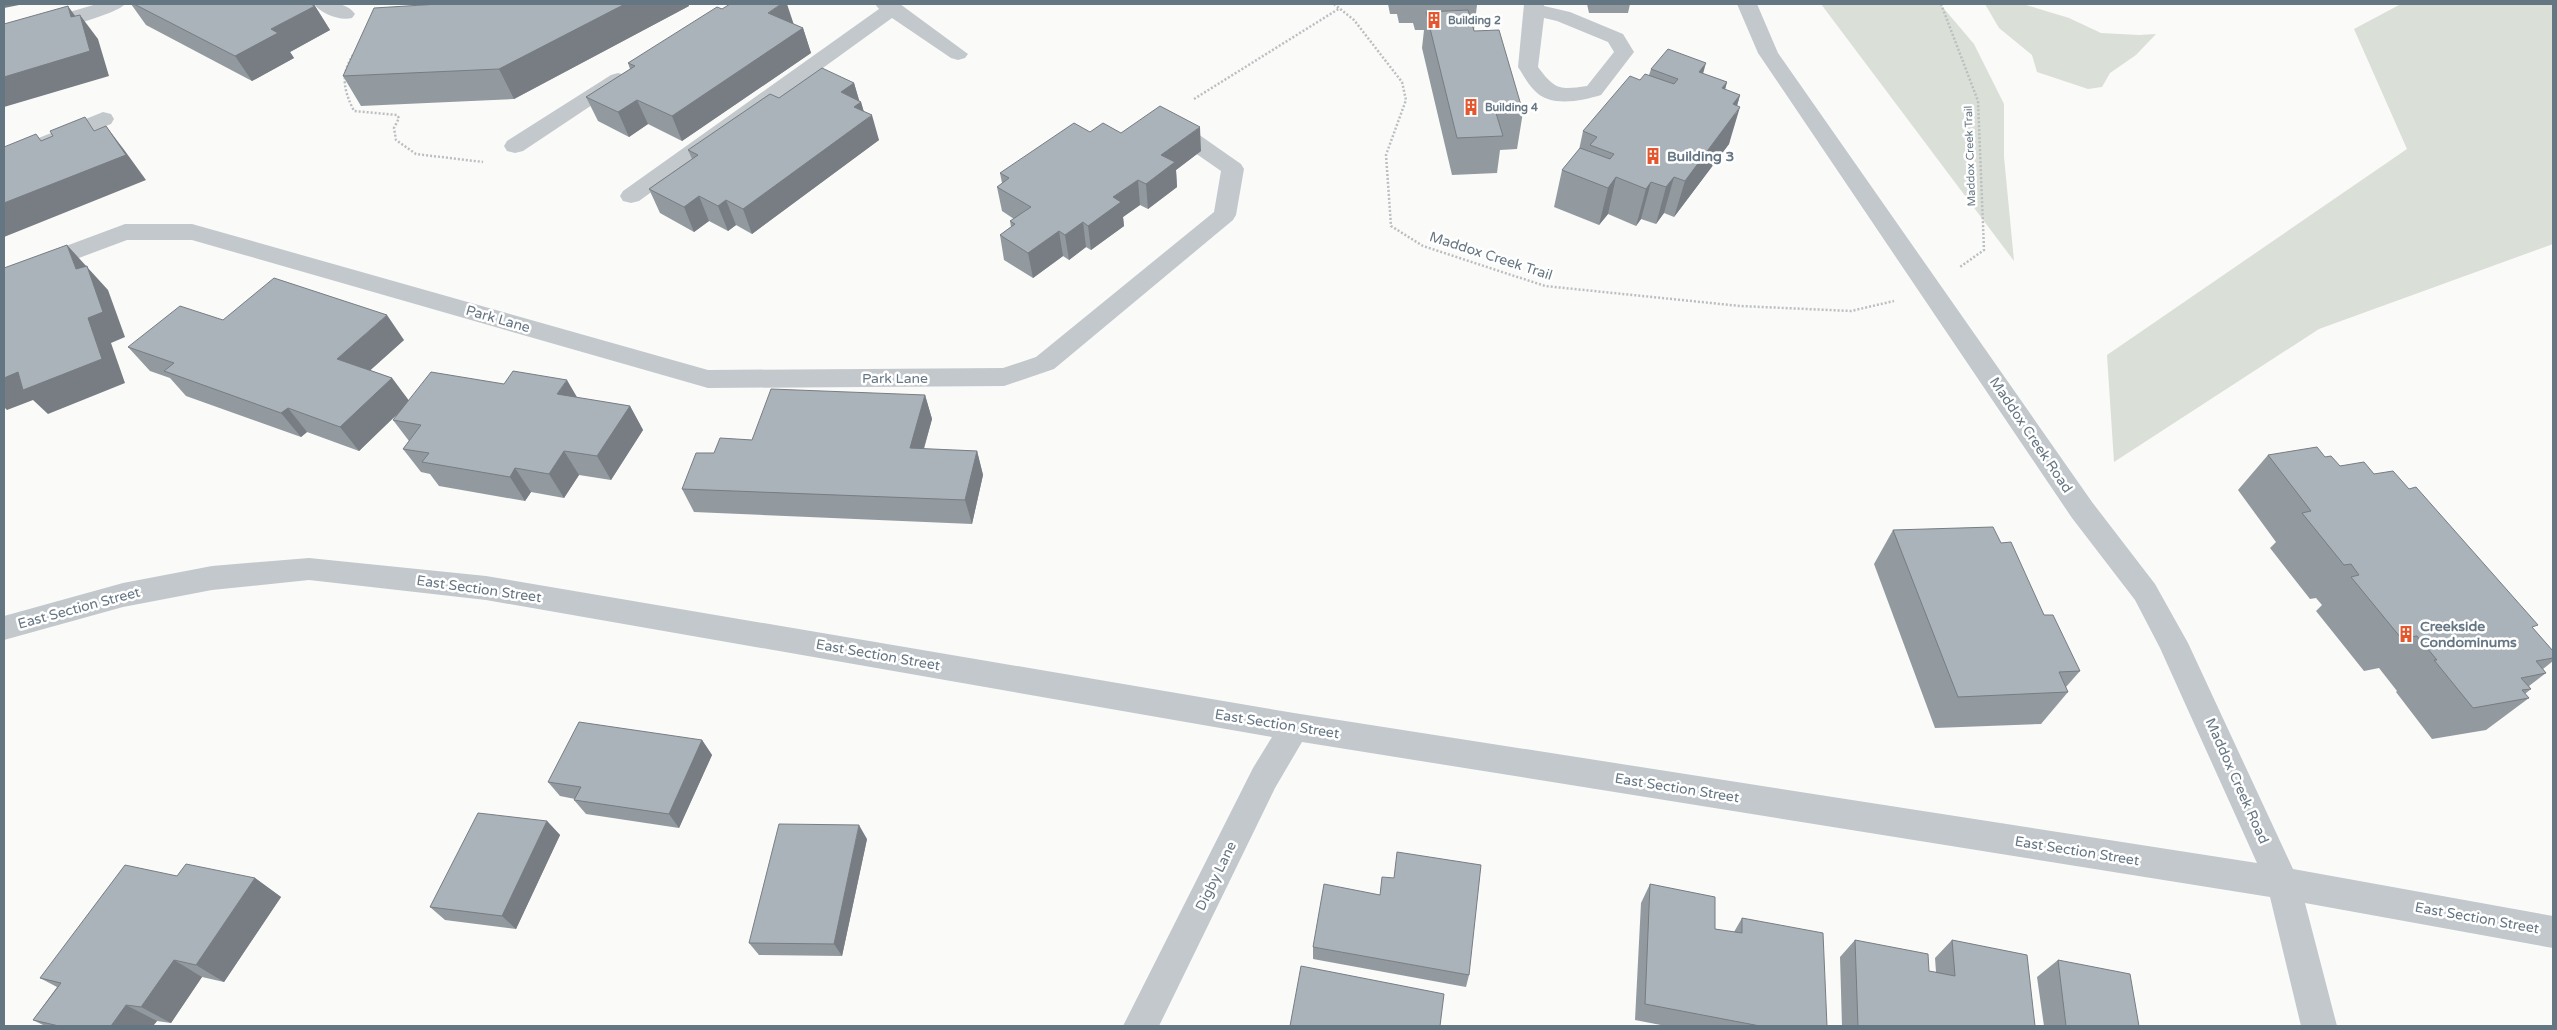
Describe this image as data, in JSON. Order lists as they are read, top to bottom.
{
  "streets": {
    "street": [
      "Park Lane",
      "Maddox Creek Road",
      "East Section Street",
      "Digby Lane"
    ],
    "path": ["Maddox Creek Trail"]
  },
  "crossings": [
    ["Maddox Creek Road", "East Section Street"],
    ["East Section Street", "Digby Lane"]
  ],
  "places": {
    "building": [
      "Building 2",
      "Building 4",
      "Building 3",
      "Creekside Condominums"
    ]
  }
}
